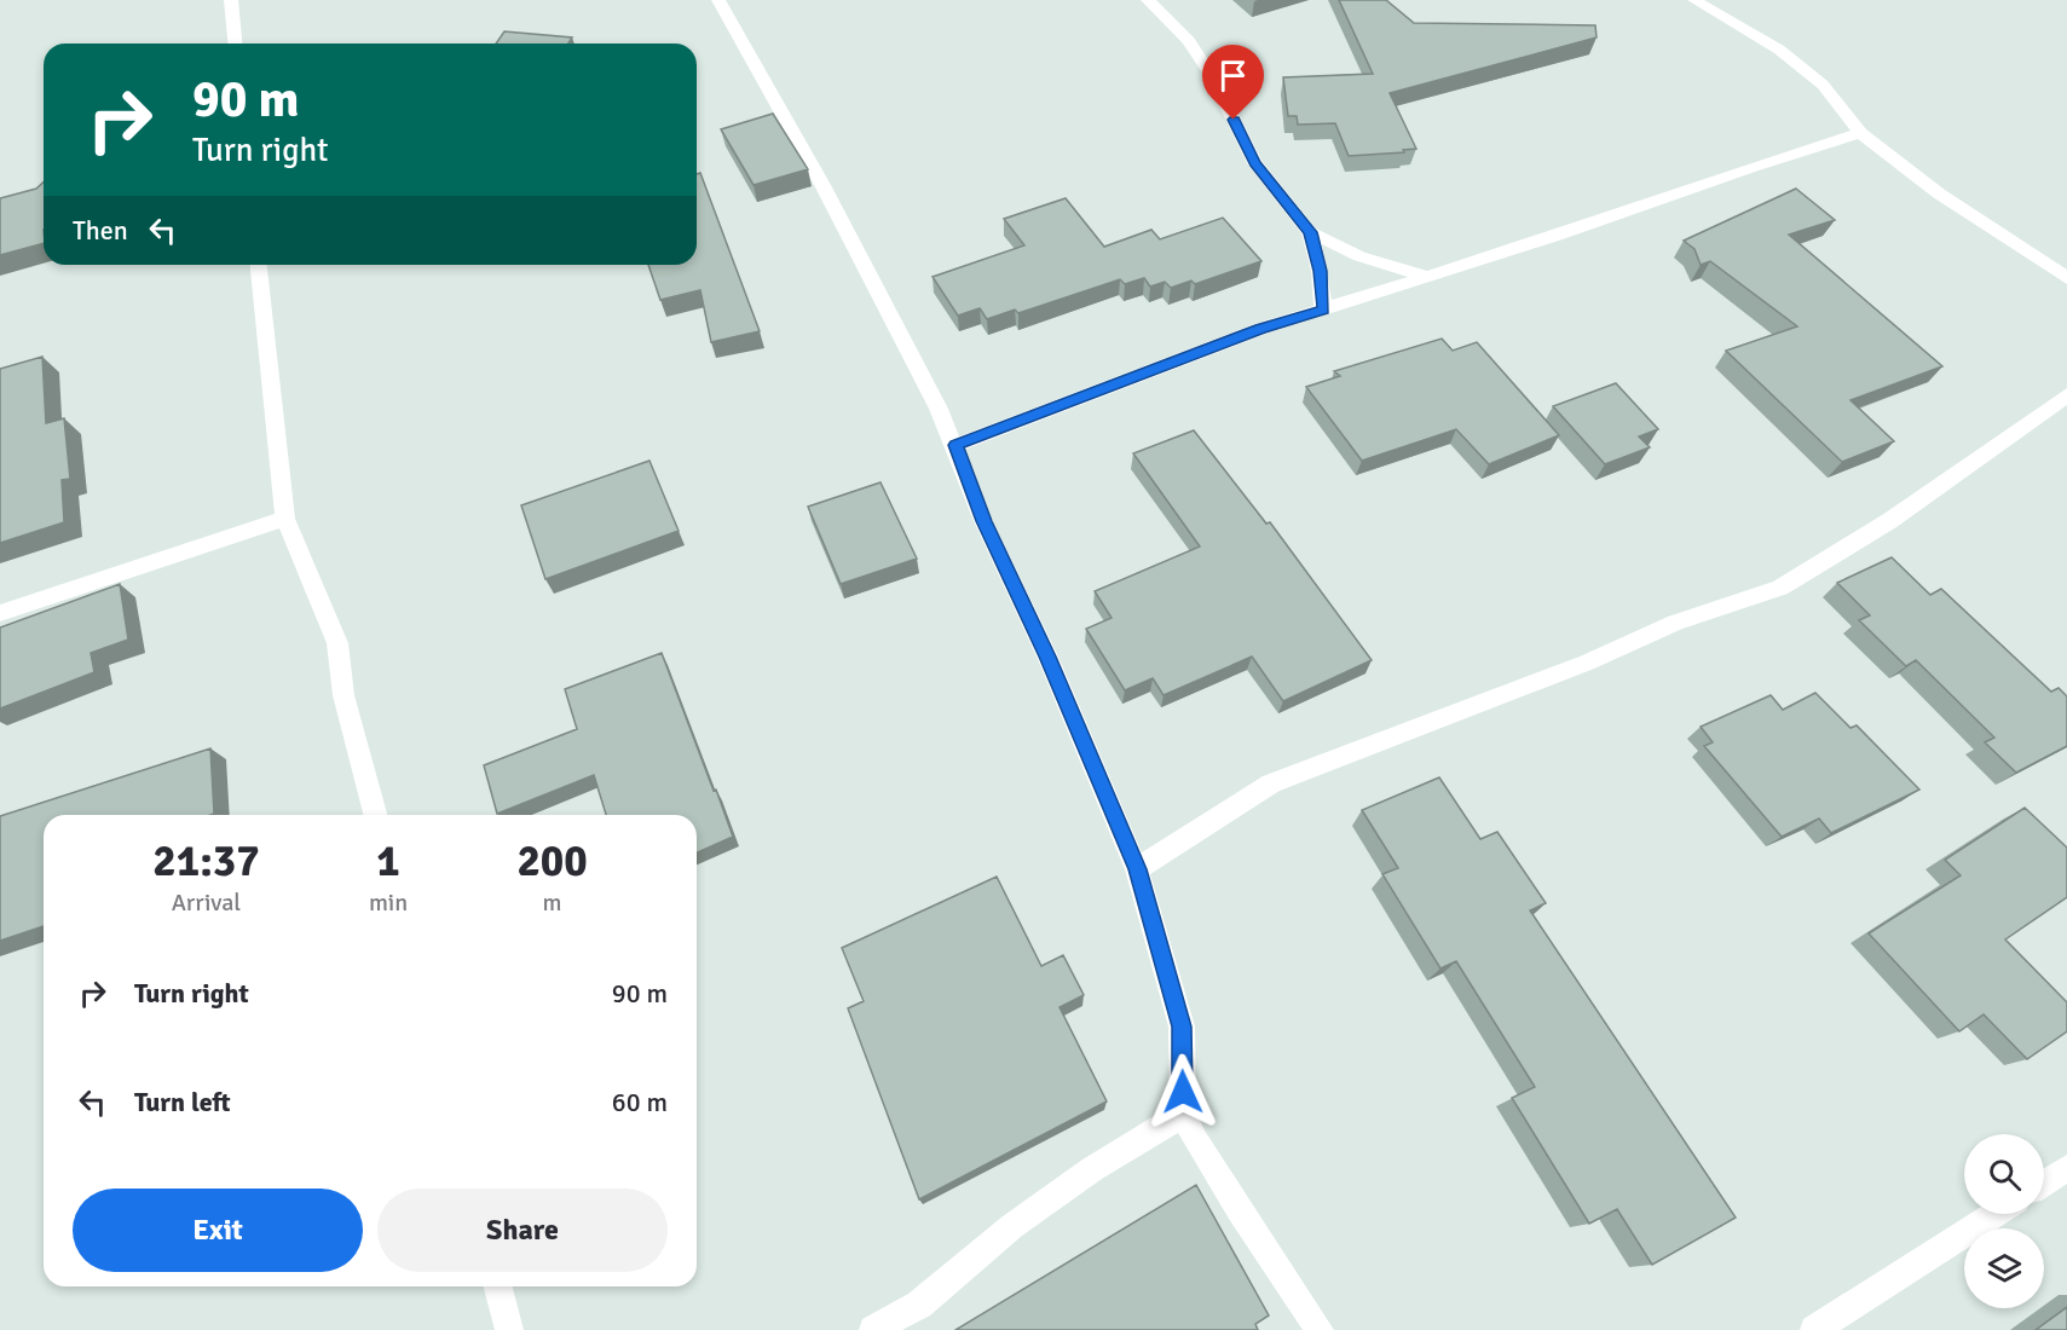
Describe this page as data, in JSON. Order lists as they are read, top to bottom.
{
  "page": {
    "turn": ["90 m", "Turn right"],
    "then": "Then",
    "eta": [
      "21:37",
      "Arrival",
      "1",
      "min",
      "200",
      "m"
    ],
    "list": [
      {
        "name": "Turn right",
        "value": "90 m"
      },
      {
        "name": "Turn left",
        "value": "60 m"
      }
    ],
    "buttons": ["Exit", "Share"]
  }
}
